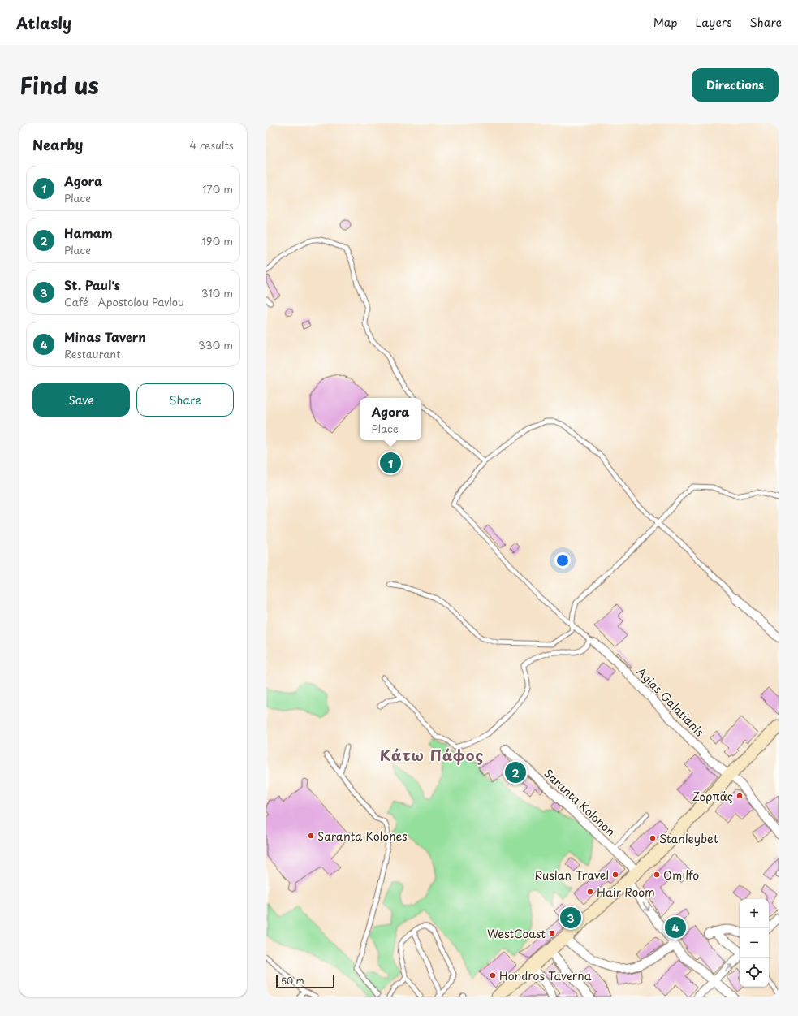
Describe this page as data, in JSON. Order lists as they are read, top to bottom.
{
  "streets": {
    "street": ["Agias Galatianis", "Saranta Kolonon"]
  },
  "districts": ["Κάτω Πάφος"],
  "places": [
    "Ζορπάς",
    "Saranta Kolones",
    "Stanleybet",
    "Ruslan Travel",
    "Omilfo",
    "Hair Room",
    "WestCoast",
    "Hondros Taverna"
  ],
  "scale_bar": "50 m",
  "page": {
    "header": "Atlasly",
    "nav": ["Map", "Layers", "Share"],
    "title": "Find us",
    "buttons": [
      "Directions",
      ["Save", "Share"]
    ],
    "heading": ["Nearby", "4 results"],
    "list": [
      {
        "mark": "1",
        "name": "Agora",
        "note": "Place",
        "value": "170 m"
      },
      {
        "mark": "2",
        "name": "Hamam",
        "note": "Place",
        "value": "190 m"
      },
      {
        "mark": "3",
        "name": "St. Paul's",
        "note": "Café · Apostolou Pavlou",
        "value": "310 m"
      },
      {
        "mark": "4",
        "name": "Minas Tavern",
        "note": "Restaurant",
        "value": "330 m"
      }
    ],
    "popup": ["Agora", "Place"],
    "pins": [
      "1",
      "2",
      "3",
      "4"
    ],
    "map_buttons": ["+", "−"],
    "scale": "50 m"
  }
}
